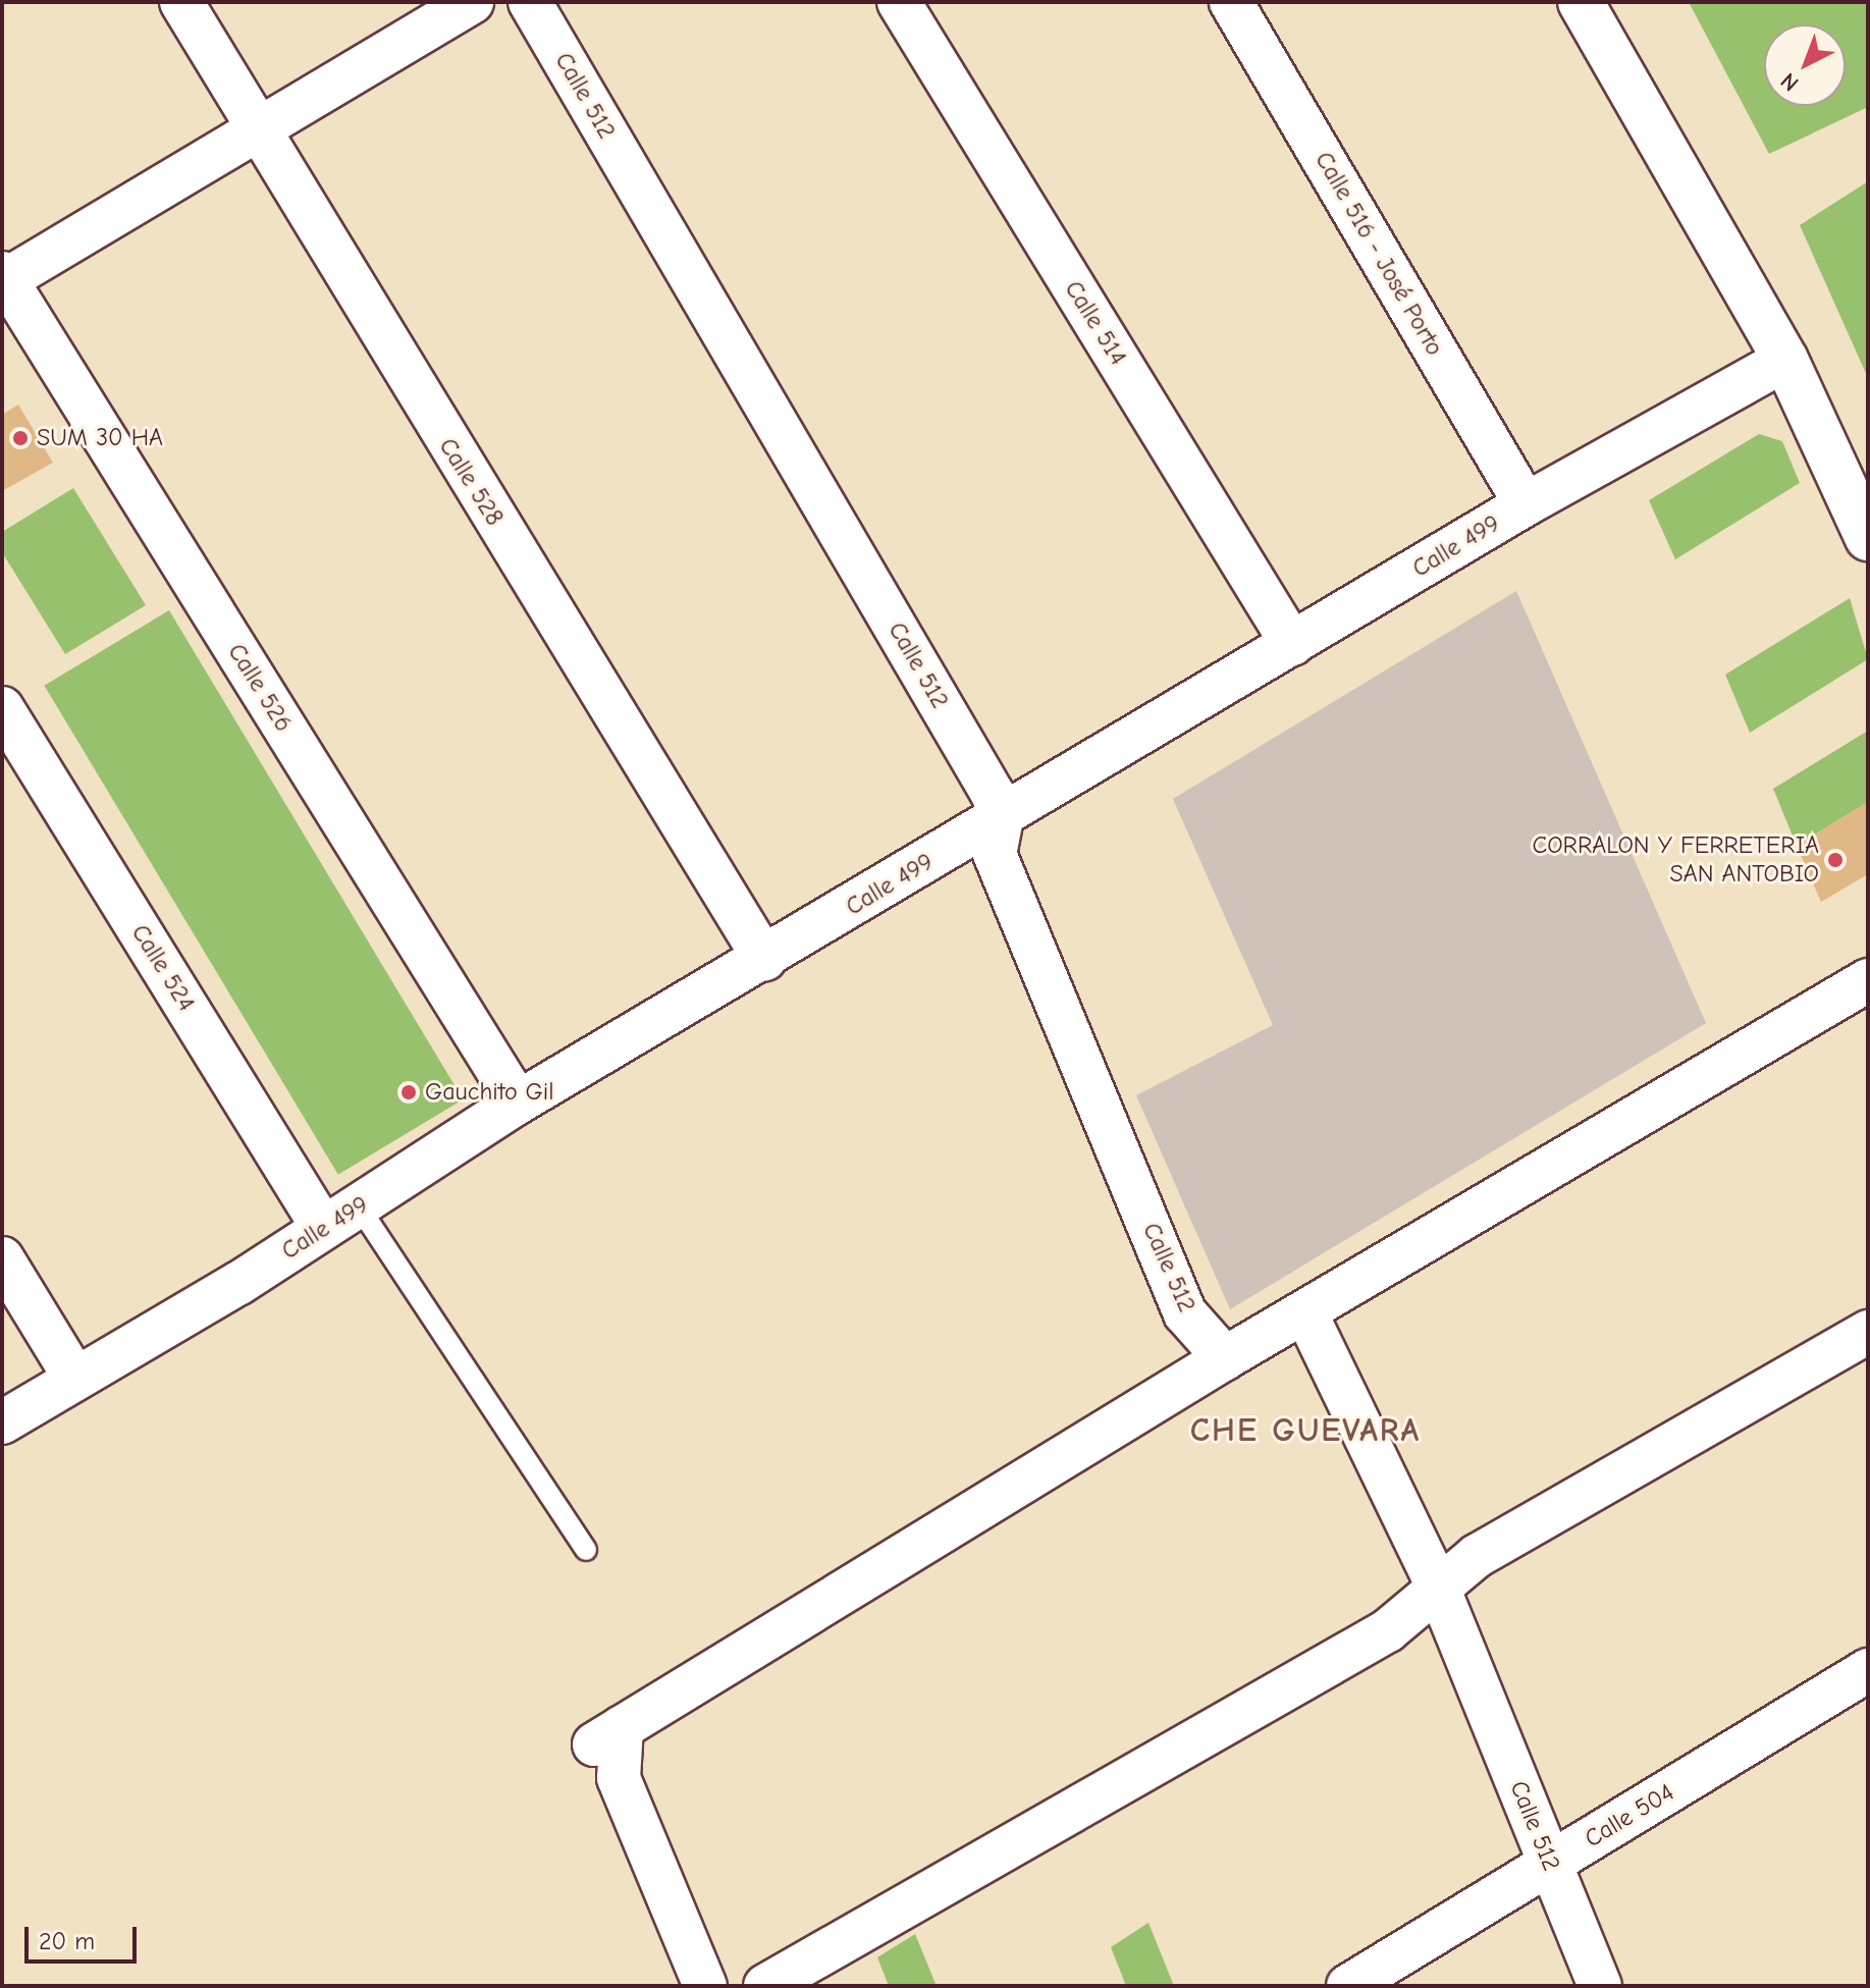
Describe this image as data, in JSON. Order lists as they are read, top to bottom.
{
  "streets": {
    "street": [
      "Calle 512",
      "Calle 516 - José Porto",
      "Calle 514",
      "Calle 528",
      "Calle 499",
      "Calle 526",
      "Calle 524",
      "Calle 504"
    ]
  },
  "crossings": [
    ["Calle 512", "Calle 499"],
    ["Calle 512", "Calle 504"],
    ["Calle 516 - José Porto", "Calle 499"],
    ["Calle 514", "Calle 499"],
    ["Calle 528", "Calle 499"],
    ["Calle 499", "Calle 526"],
    ["Calle 499", "Calle 524"]
  ],
  "districts": ["CHE GUEVARA"],
  "places": ["SUM 30 HA", "CORRALON Y FERRETERIA SAN ANTOBIO", "Gauchito Gil"],
  "scale_bar": "20 m",
  "north": "bottom left"
}
